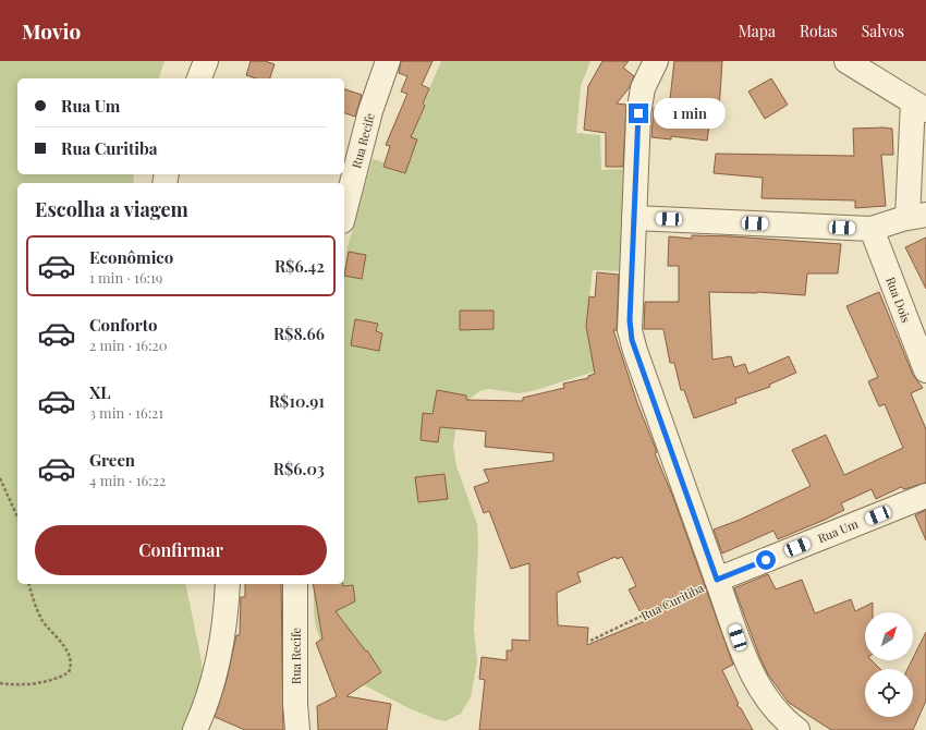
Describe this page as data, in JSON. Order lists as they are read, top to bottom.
{
  "streets": {
    "street": [
      "Rua Recife",
      "Rua Dois",
      "Rua Um",
      "Rua Curitiba"
    ]
  },
  "crossings": [
    ["Rua Um", "Rua Curitiba"]
  ],
  "north": "top right",
  "page": {
    "header": "Movio",
    "nav": ["Mapa", "Rotas", "Salvos"],
    "banner": ["Rua Um", "Rua Curitiba"],
    "bubble": "1 min",
    "heading": "Escolha a viagem",
    "list": [
      {
        "name": "Econômico",
        "note": "1 min · 16:19",
        "value": "R$6.42"
      },
      {
        "name": "Conforto",
        "note": "2 min · 16:20",
        "value": "R$8.66"
      },
      {
        "name": "XL",
        "note": "3 min · 16:21",
        "value": "R$10.91"
      },
      {
        "name": "Green",
        "note": "4 min · 16:22",
        "value": "R$6.03"
      }
    ],
    "buttons": "Confirmar"
  }
}
